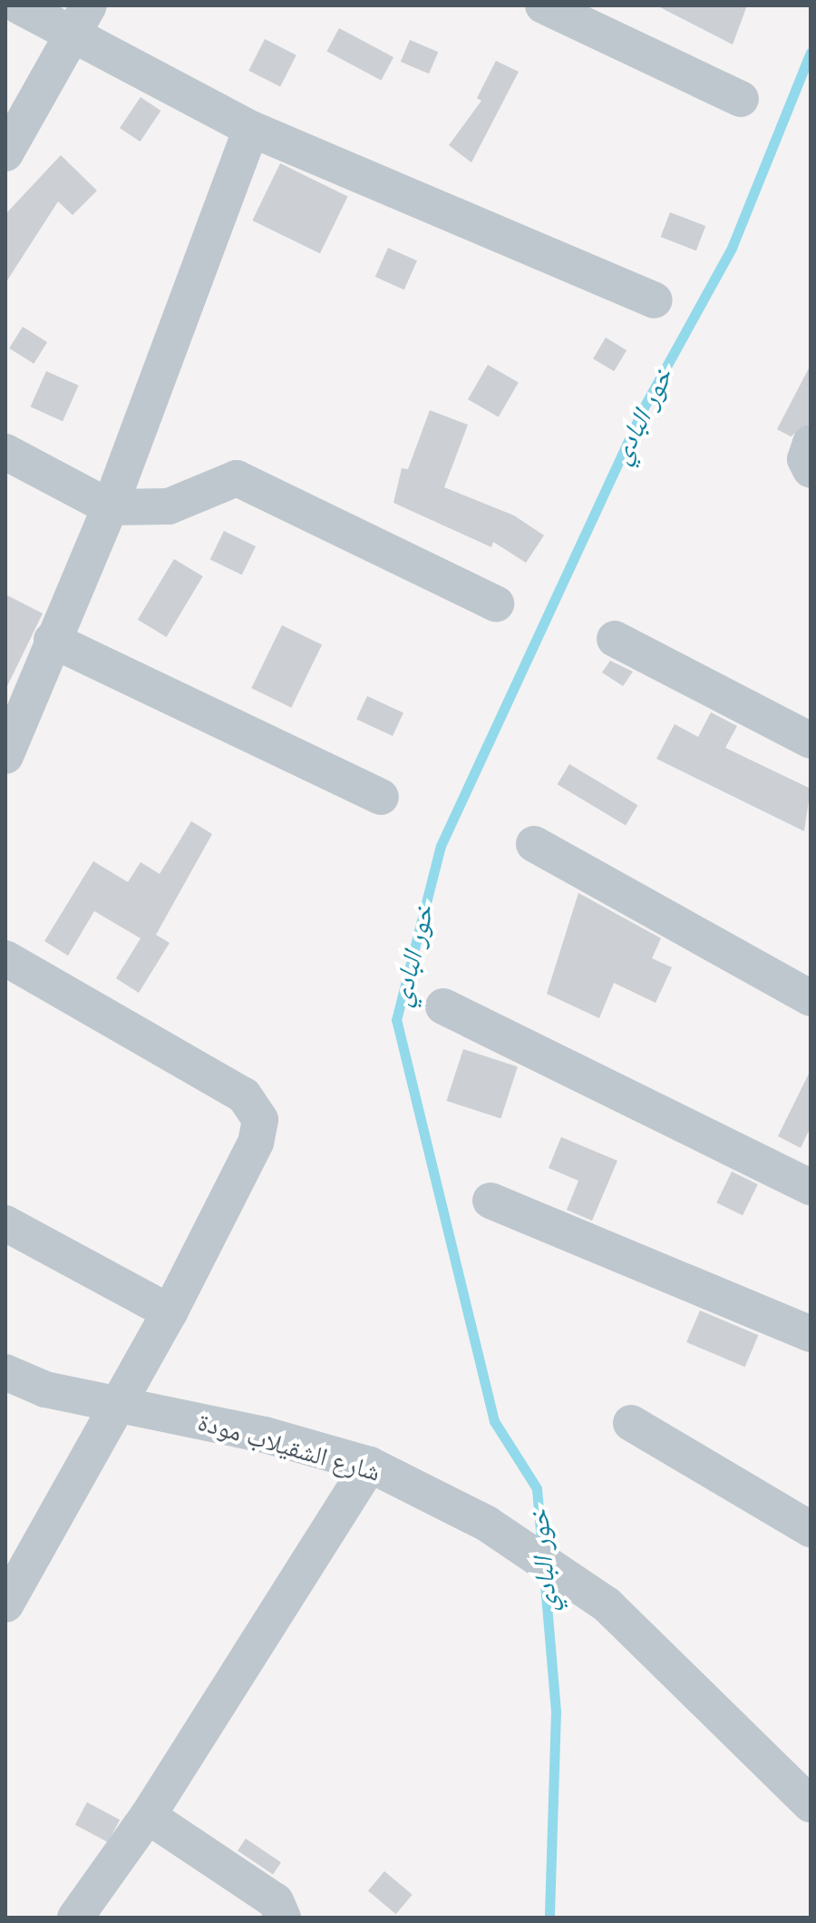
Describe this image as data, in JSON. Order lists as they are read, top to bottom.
{
  "streets": {
    "street": ["شارع الشقيلاب مودة"]
  },
  "water": ["خور البادي"]
}
